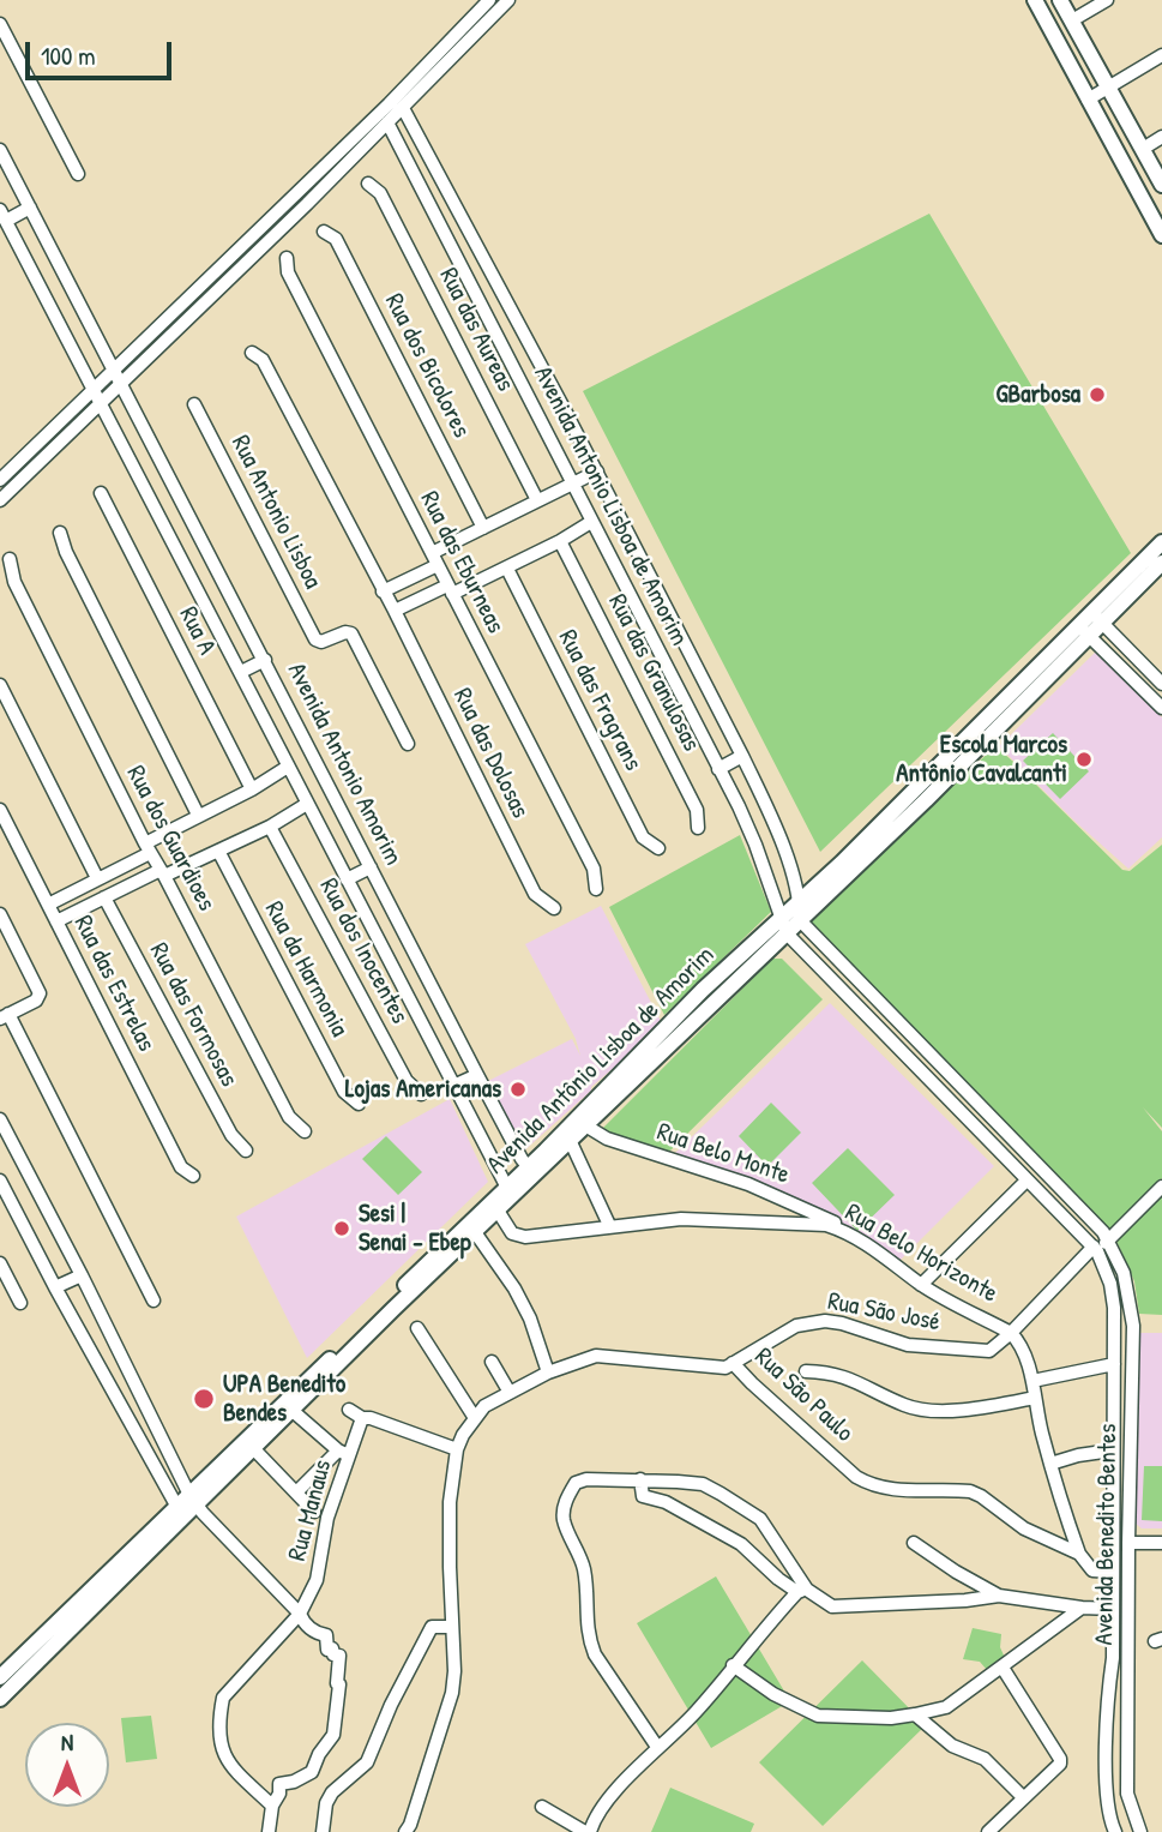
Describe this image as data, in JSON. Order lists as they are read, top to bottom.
{
  "streets": {
    "main road": ["Avenida Antônio Lisboa de Amorim"],
    "street": [
      "Rua das Aureas",
      "Rua dos Bicolores",
      "Avenida Antonio Lisboa de Amorim",
      "Rua Antonio Lisboa",
      "Rua das Eburneas",
      "Rua A",
      "Rua das Granulosas",
      "Rua das Fragrans",
      "Rua das Dolosas",
      "Avenida Antonio Amorim",
      "Rua dos Guardioes",
      "Rua dos Inocentes",
      "Rua da Harmonia",
      "Rua das Estrelas",
      "Rua das Formosas",
      "Rua Belo Monte",
      "Rua Belo Horizonte",
      "Rua São José",
      "Rua São Paulo",
      "Rua Manaus",
      "Avenida Benedito Bentes"
    ]
  },
  "crossings": [
    ["Avenida Antonio Lisboa de Amorim", "Avenida Antônio Lisboa de Amorim"],
    ["Avenida Antonio Lisboa de Amorim", "Avenida Benedito Bentes"],
    ["Rua A", "Avenida Antonio Amorim"],
    ["Avenida Antonio Amorim", "Rua dos Guardioes"],
    ["Avenida Antonio Amorim", "Rua dos Inocentes"],
    ["Avenida Antonio Amorim", "Rua da Harmonia"],
    ["Avenida Antonio Amorim", "Rua das Estrelas"],
    ["Avenida Antonio Amorim", "Rua das Formosas"],
    ["Avenida Antonio Amorim", "Avenida Antônio Lisboa de Amorim"],
    ["Avenida Antônio Lisboa de Amorim", "Rua Belo Monte"],
    ["Avenida Antônio Lisboa de Amorim", "Rua Belo Horizonte"],
    ["Avenida Antônio Lisboa de Amorim", "Avenida Benedito Bentes"],
    ["Rua Belo Monte", "Rua Belo Horizonte"],
    ["Rua Belo Horizonte", "Rua São José"],
    ["Rua Belo Horizonte", "Rua São Paulo"],
    ["Rua São José", "Rua São Paulo"],
    ["Rua São José", "Avenida Benedito Bentes"]
  ],
  "places": [
    "GBarbosa",
    "Escola Marcos Antônio Cavalcanti",
    "Lojas Americanas",
    "Sesi | Senai - Ebep",
    "UPA Benedito Bendes"
  ],
  "scale_bar": "100 m",
  "north": "top"
}
